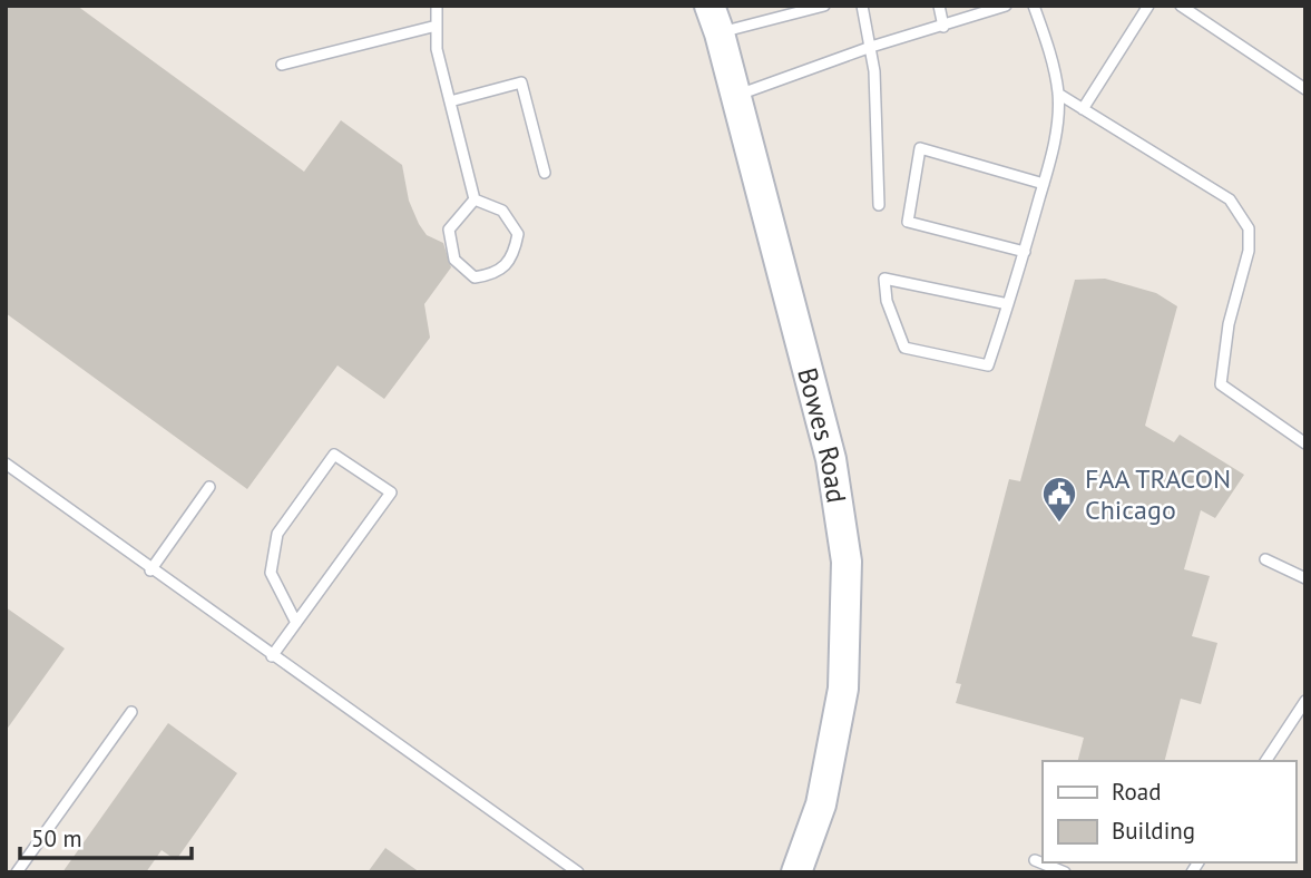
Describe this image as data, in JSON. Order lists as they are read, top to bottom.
{
  "streets": {
    "main road": ["Bowes Road"]
  },
  "places": {
    "public building": ["FAA TRACON Chicago"]
  },
  "legend": ["Road", "Building"],
  "scale_bar": "50 m"
}
